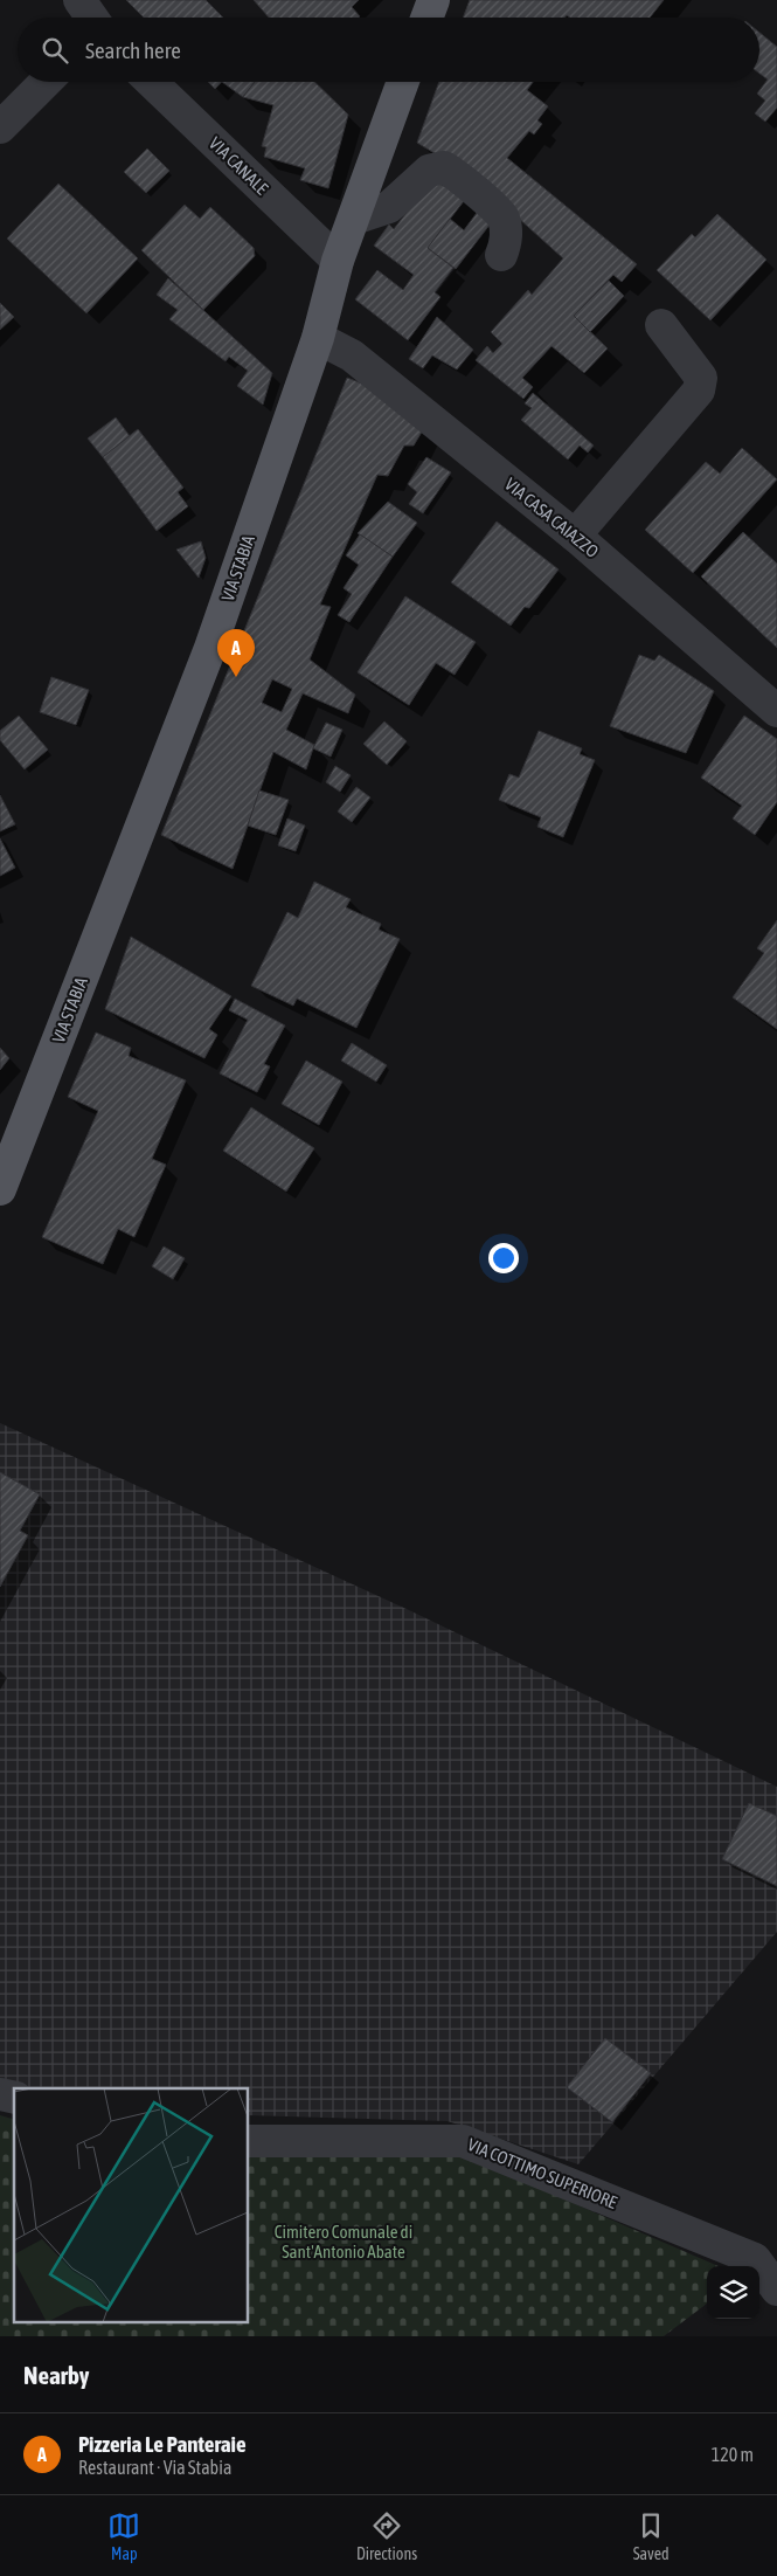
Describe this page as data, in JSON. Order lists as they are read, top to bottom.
{
  "streets": {
    "main road": ["VIA STABIA"],
    "street": ["VIA CANALE", "VIA CASA CAIAZZO", "VIA COTTIMO SUPERIORE"]
  },
  "crossings": [
    ["VIA CANALE", "VIA STABIA"],
    ["VIA CASA CAIAZZO", "VIA STABIA"]
  ],
  "parks": ["Cimitero Comunale di Sant'Antonio Abate"],
  "page": {
    "search": "Search here",
    "pins": "A",
    "heading": "Nearby",
    "list": [
      {
        "mark": "A",
        "name": "Pizzeria Le Panteraie",
        "note": "Restaurant · Via Stabia",
        "value": "120 m"
      }
    ],
    "nav": ["Map", "Directions", "Saved"]
  }
}
